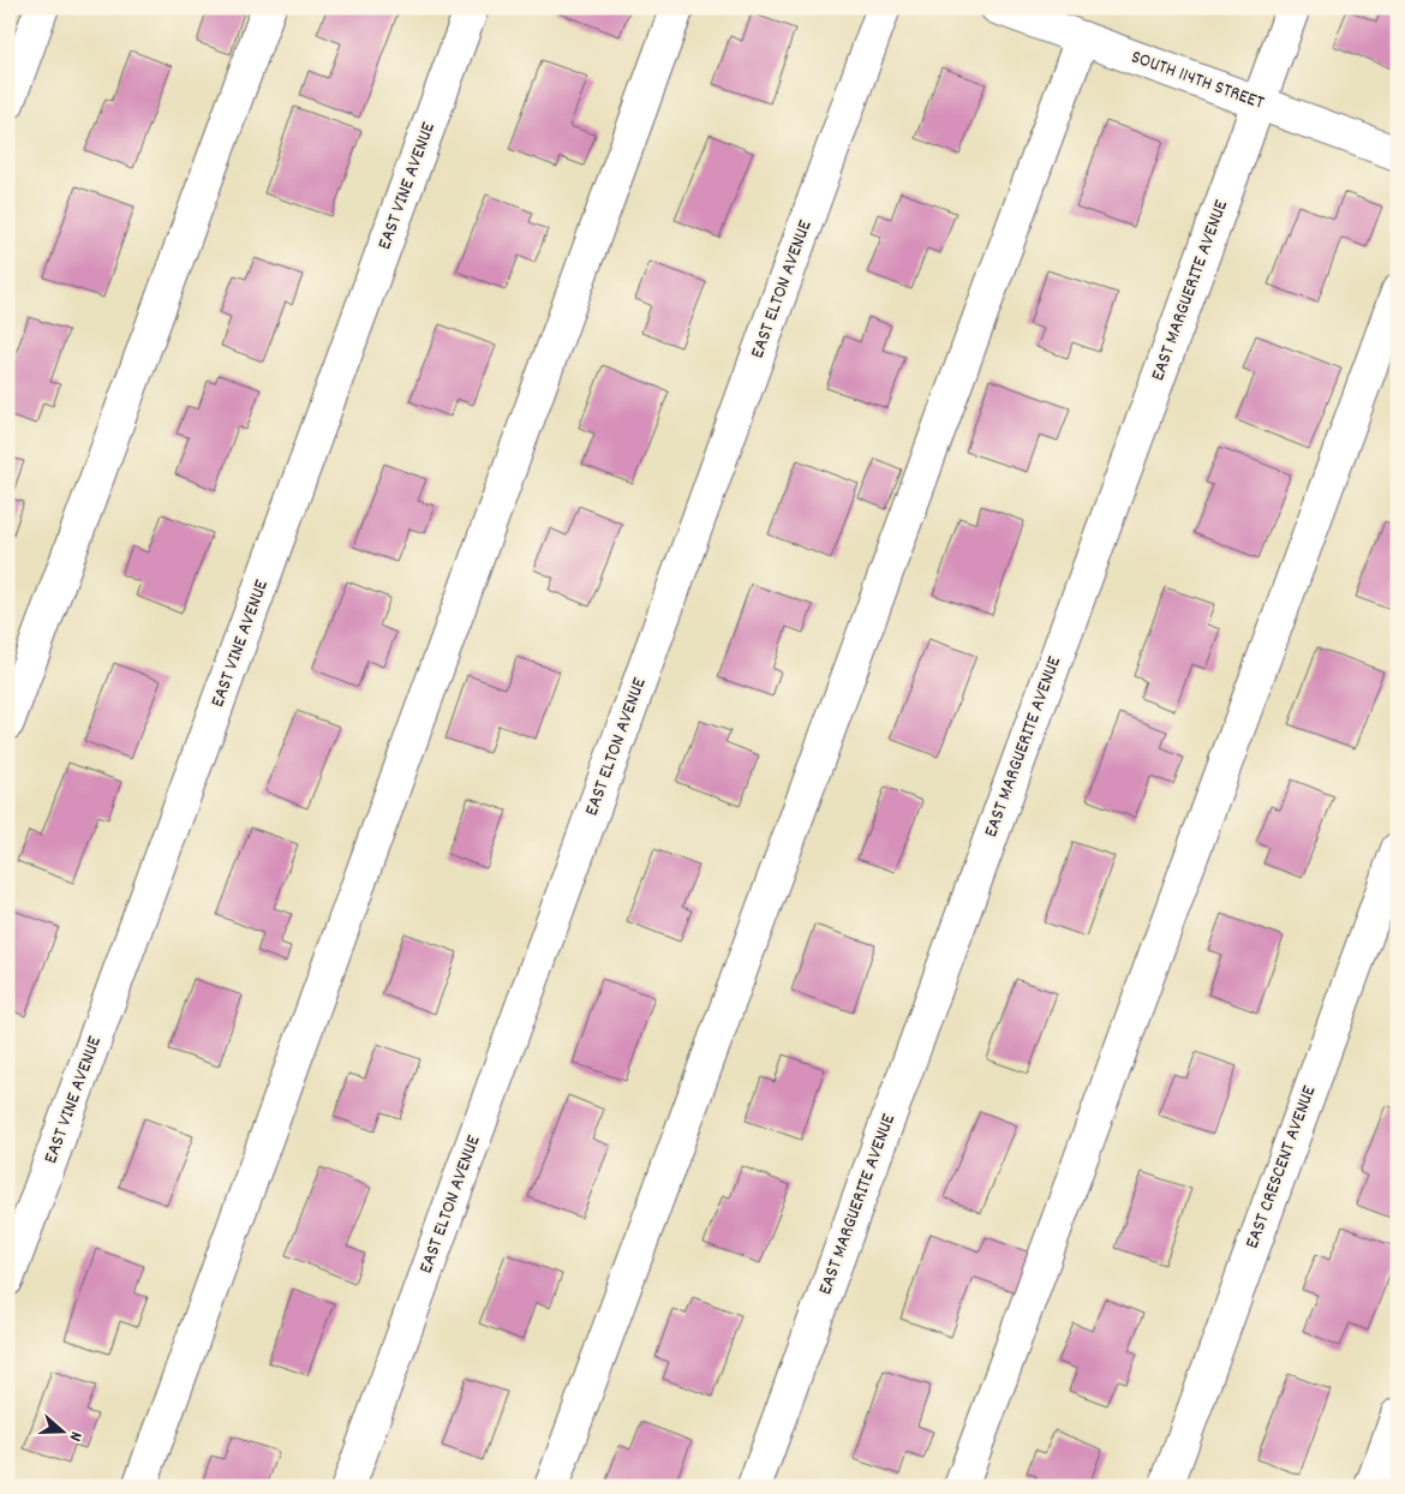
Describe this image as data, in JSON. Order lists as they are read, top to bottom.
{
  "streets": {
    "street": [
      "SOUTH 114TH STREET",
      "EAST VINE AVENUE",
      "EAST ELTON AVENUE",
      "EAST MARGUERITE AVENUE",
      "EAST CRESCENT AVENUE"
    ]
  },
  "crossings": [
    ["SOUTH 114TH STREET", "EAST MARGUERITE AVENUE"]
  ],
  "north": "right"
}
